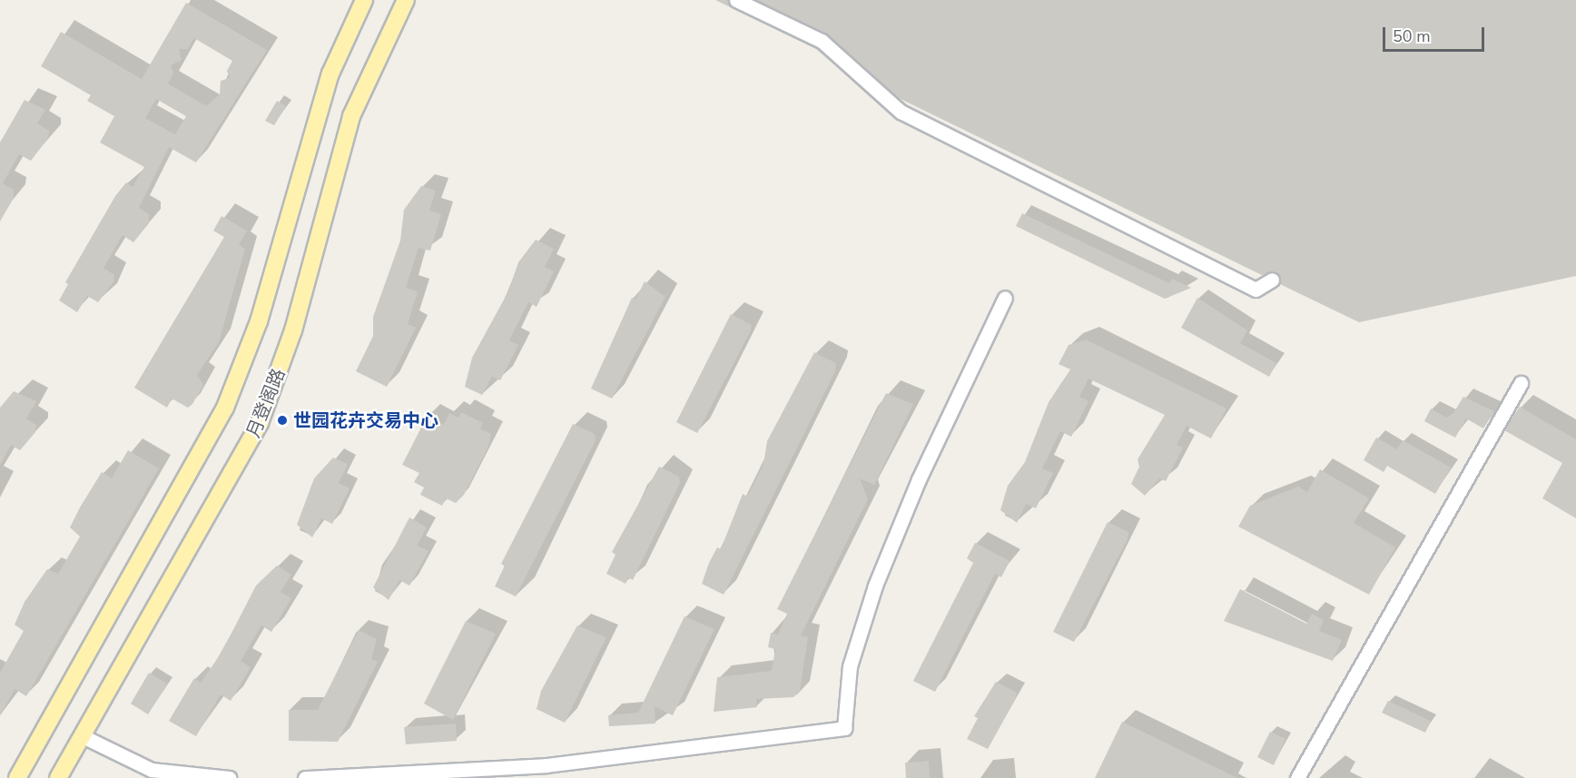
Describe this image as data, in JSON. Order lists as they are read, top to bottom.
{
  "streets": {
    "main road": ["月登阁路"]
  },
  "places": ["世园花卉交易中心"],
  "scale_bar": "50 m"
}
